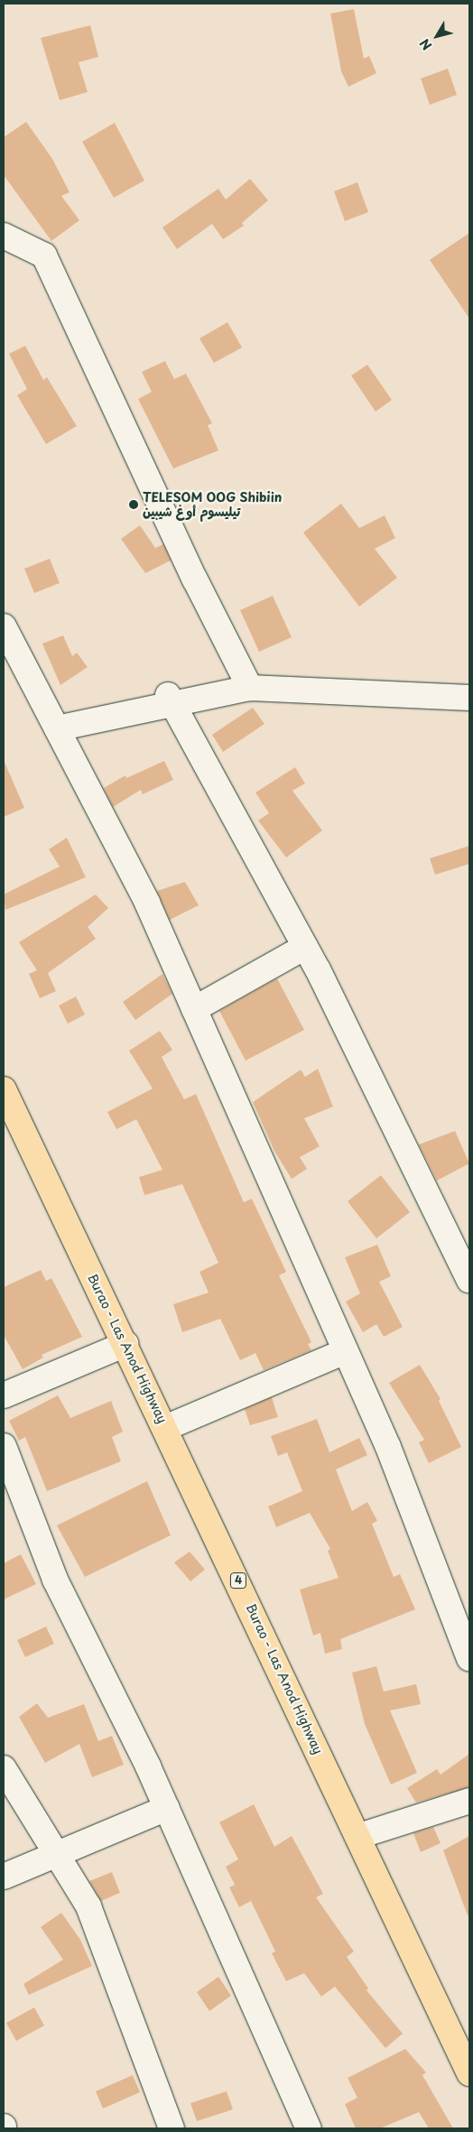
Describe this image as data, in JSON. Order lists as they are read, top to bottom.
{
  "streets": {
    "highway": ["Burao - Las Anod Highway", "4"]
  },
  "places": ["TELESOM OOG Shibiin تيليسوم أوغ شيبين"],
  "north": "bottom left"
}
